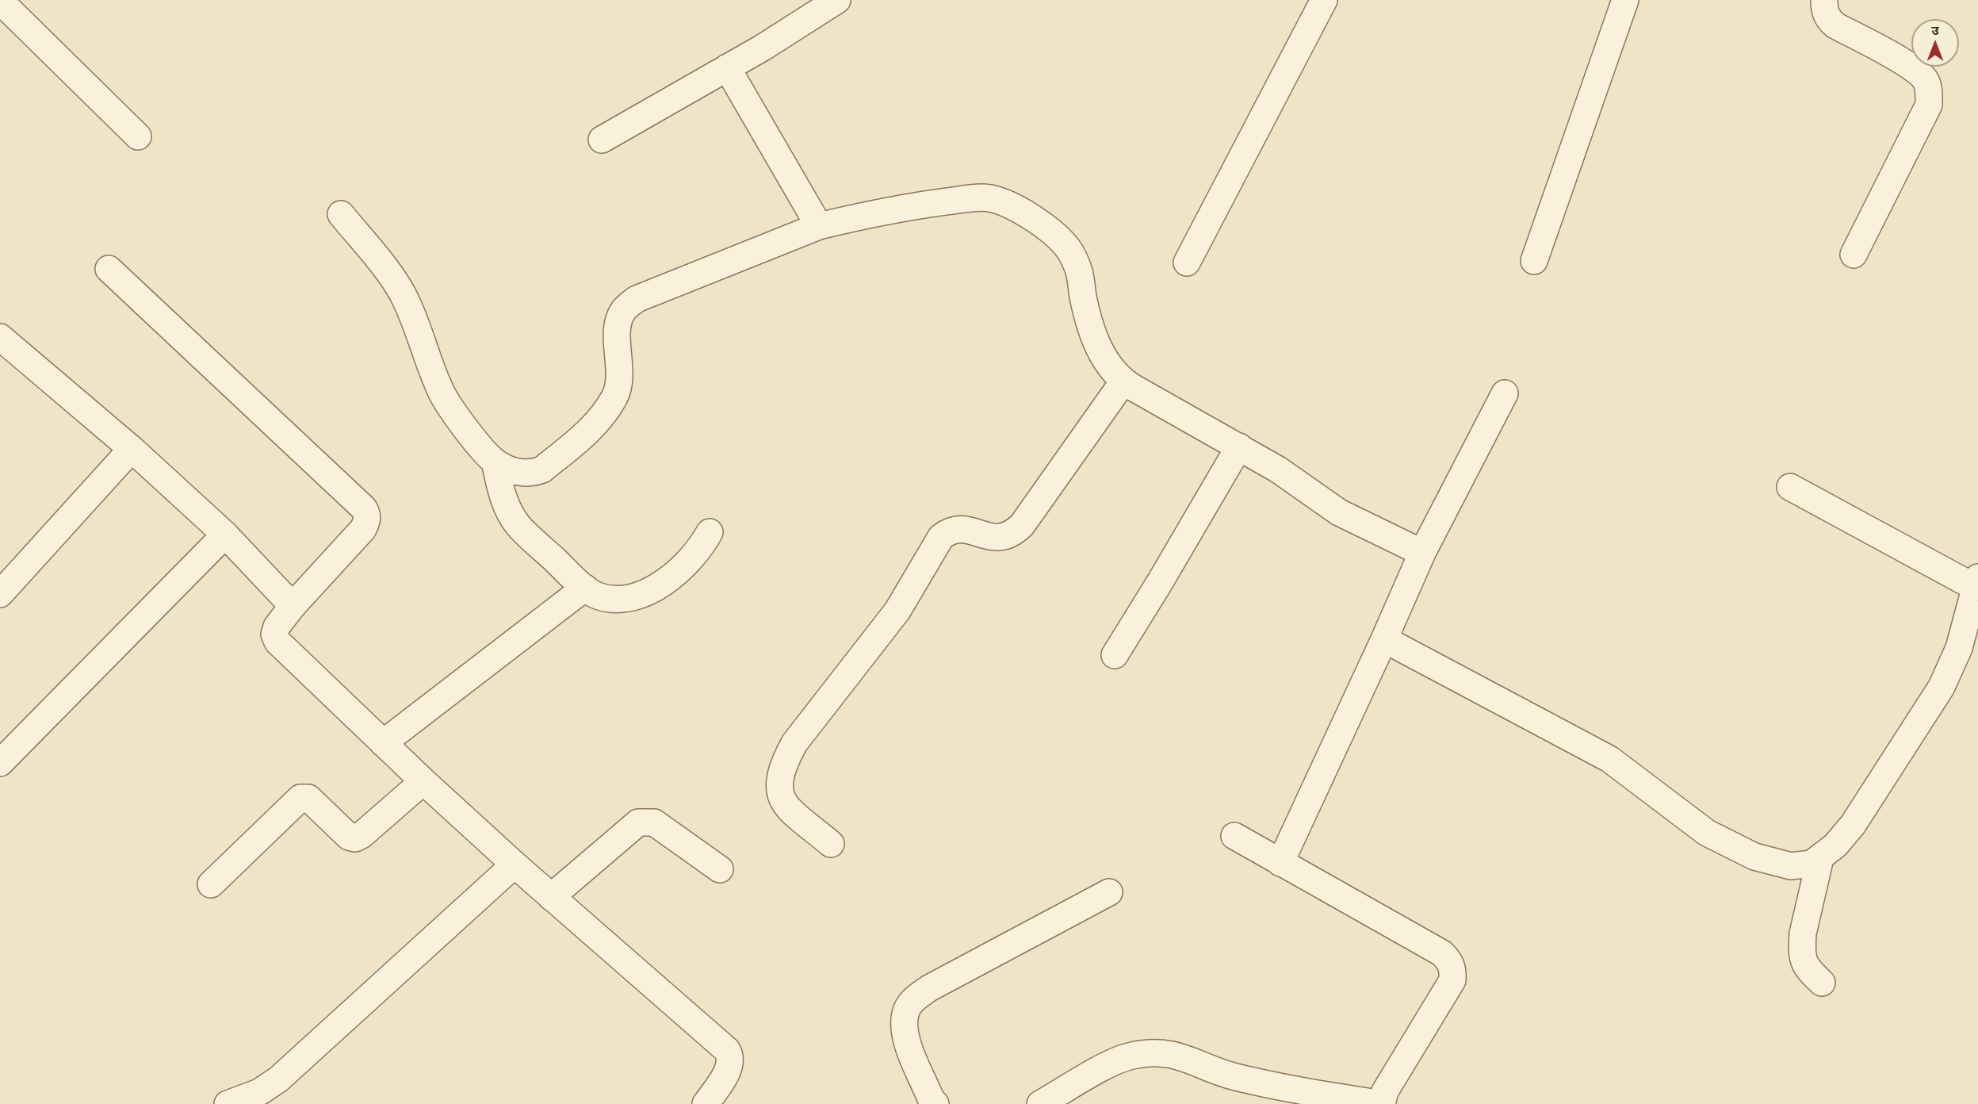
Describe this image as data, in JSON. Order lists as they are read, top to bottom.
{
  "north": "top"
}
